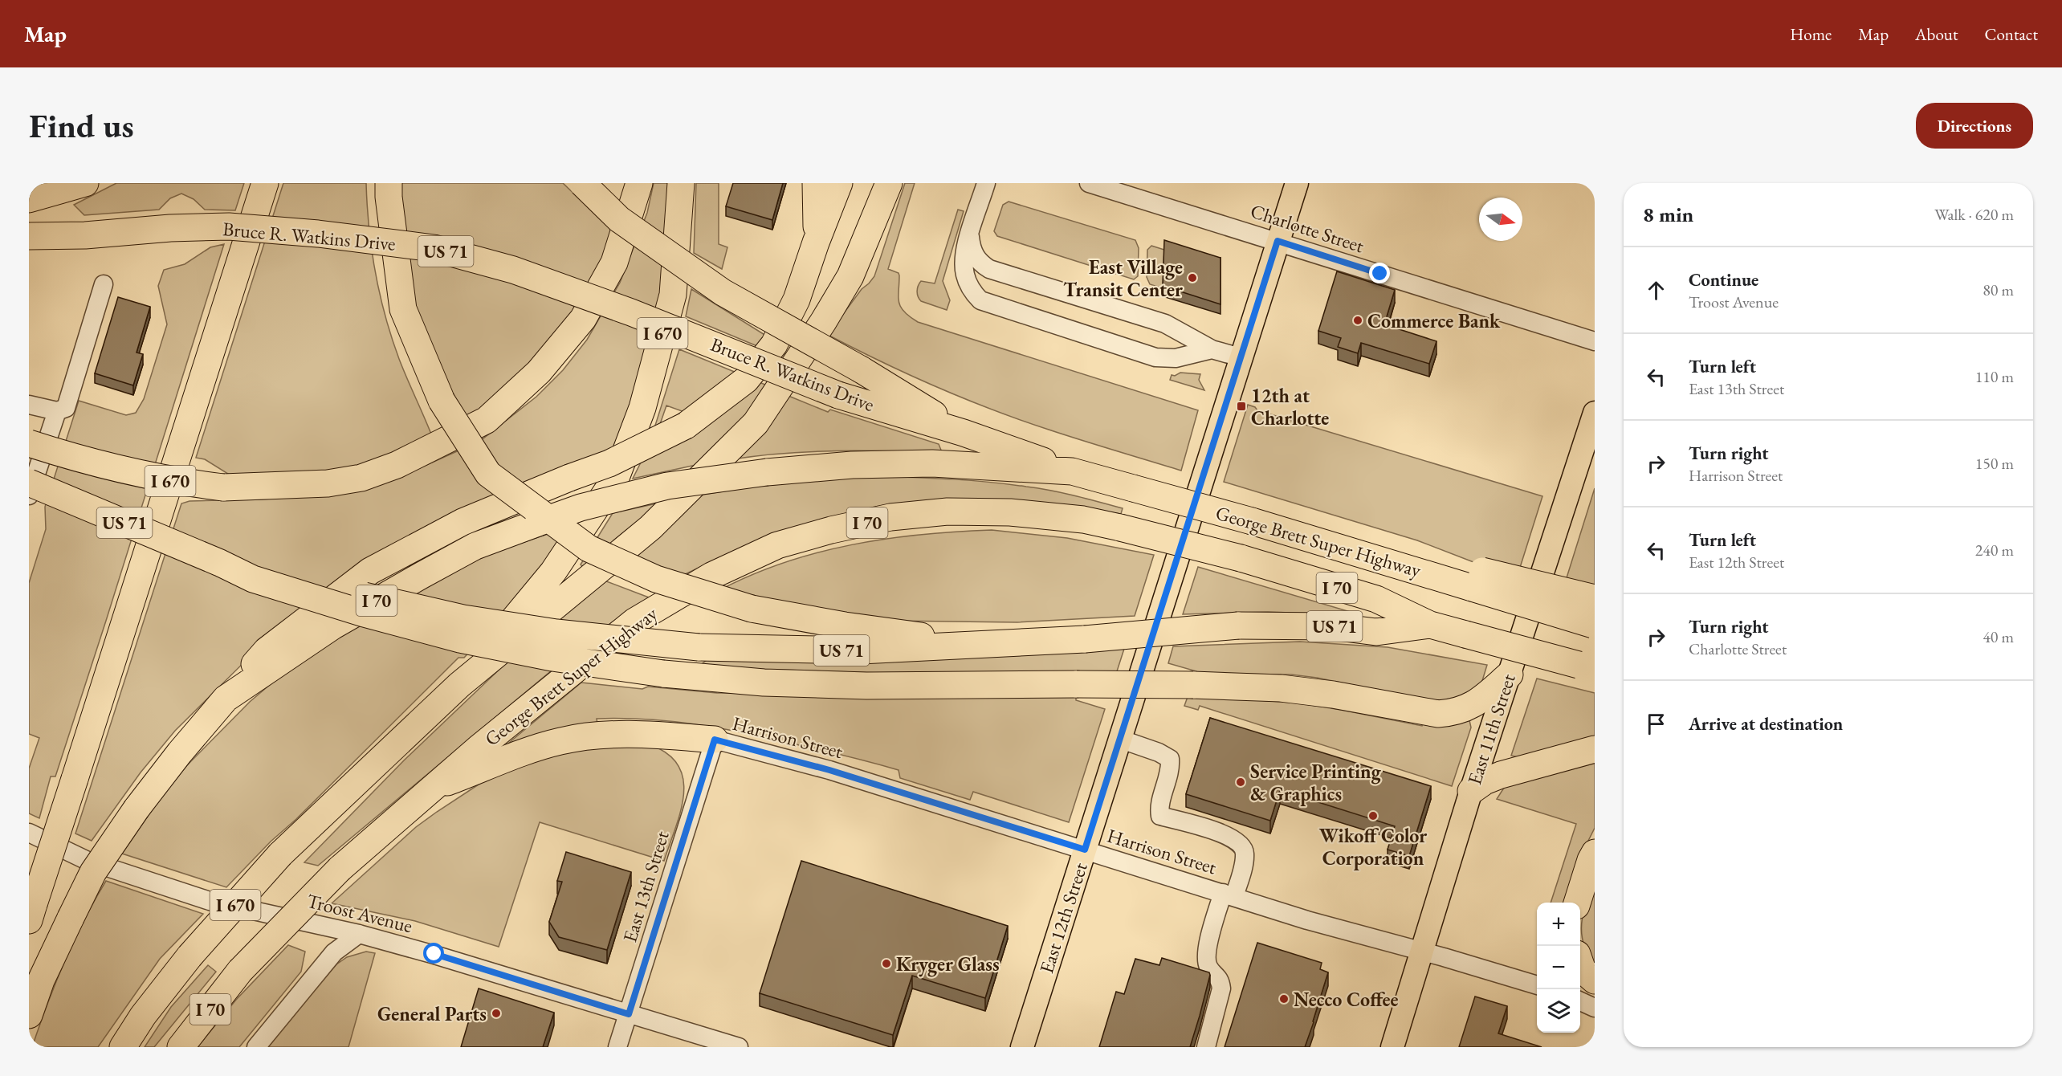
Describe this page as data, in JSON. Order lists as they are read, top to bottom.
{
  "streets": {
    "highway": [
      "Bruce R. Watkins Drive",
      "US 71",
      "I 670",
      "I 70",
      "George Brett Super Highway"
    ],
    "main road": ["East 11th Street", "East 12th Street"],
    "street": [
      "Charlotte Street",
      "Harrison Street",
      "East 13th Street",
      "Troost Avenue"
    ]
  },
  "crossings": [
    ["Charlotte Street", "East 12th Street"],
    ["Bruce R. Watkins Drive", "George Brett Super Highway"],
    ["US 71", "George Brett Super Highway"],
    ["East 11th Street", "Harrison Street"],
    ["Harrison Street", "East 13th Street"],
    ["Harrison Street", "East 12th Street"],
    ["East 13th Street", "Troost Avenue"]
  ],
  "places": {
    "other": [
      "East Village Transit Center",
      "Commerce Bank",
      "Service Printing & Graphics",
      "Wikoff Color Corporation",
      "Kryger Glass",
      "Necco Coffee",
      "General Parts"
    ],
    "transit": ["12th at Charlotte"]
  },
  "north": "right",
  "page": {
    "header": "Map",
    "nav": [
      "Home",
      "Map",
      "About",
      "Contact"
    ],
    "buttons": "Directions",
    "title": "Find us",
    "heading": ["8 min", "Walk · 620 m"],
    "list": [
      ["Continue", "Troost Avenue", "80 m"],
      ["Turn left", "East 13th Street", "110 m"],
      ["Turn right", "Harrison Street", "150 m"],
      ["Turn left", "East 12th Street", "240 m"],
      ["Turn right", "Charlotte Street", "40 m"],
      "Arrive at destination"
    ],
    "map_buttons": ["+", "−"]
  }
}
